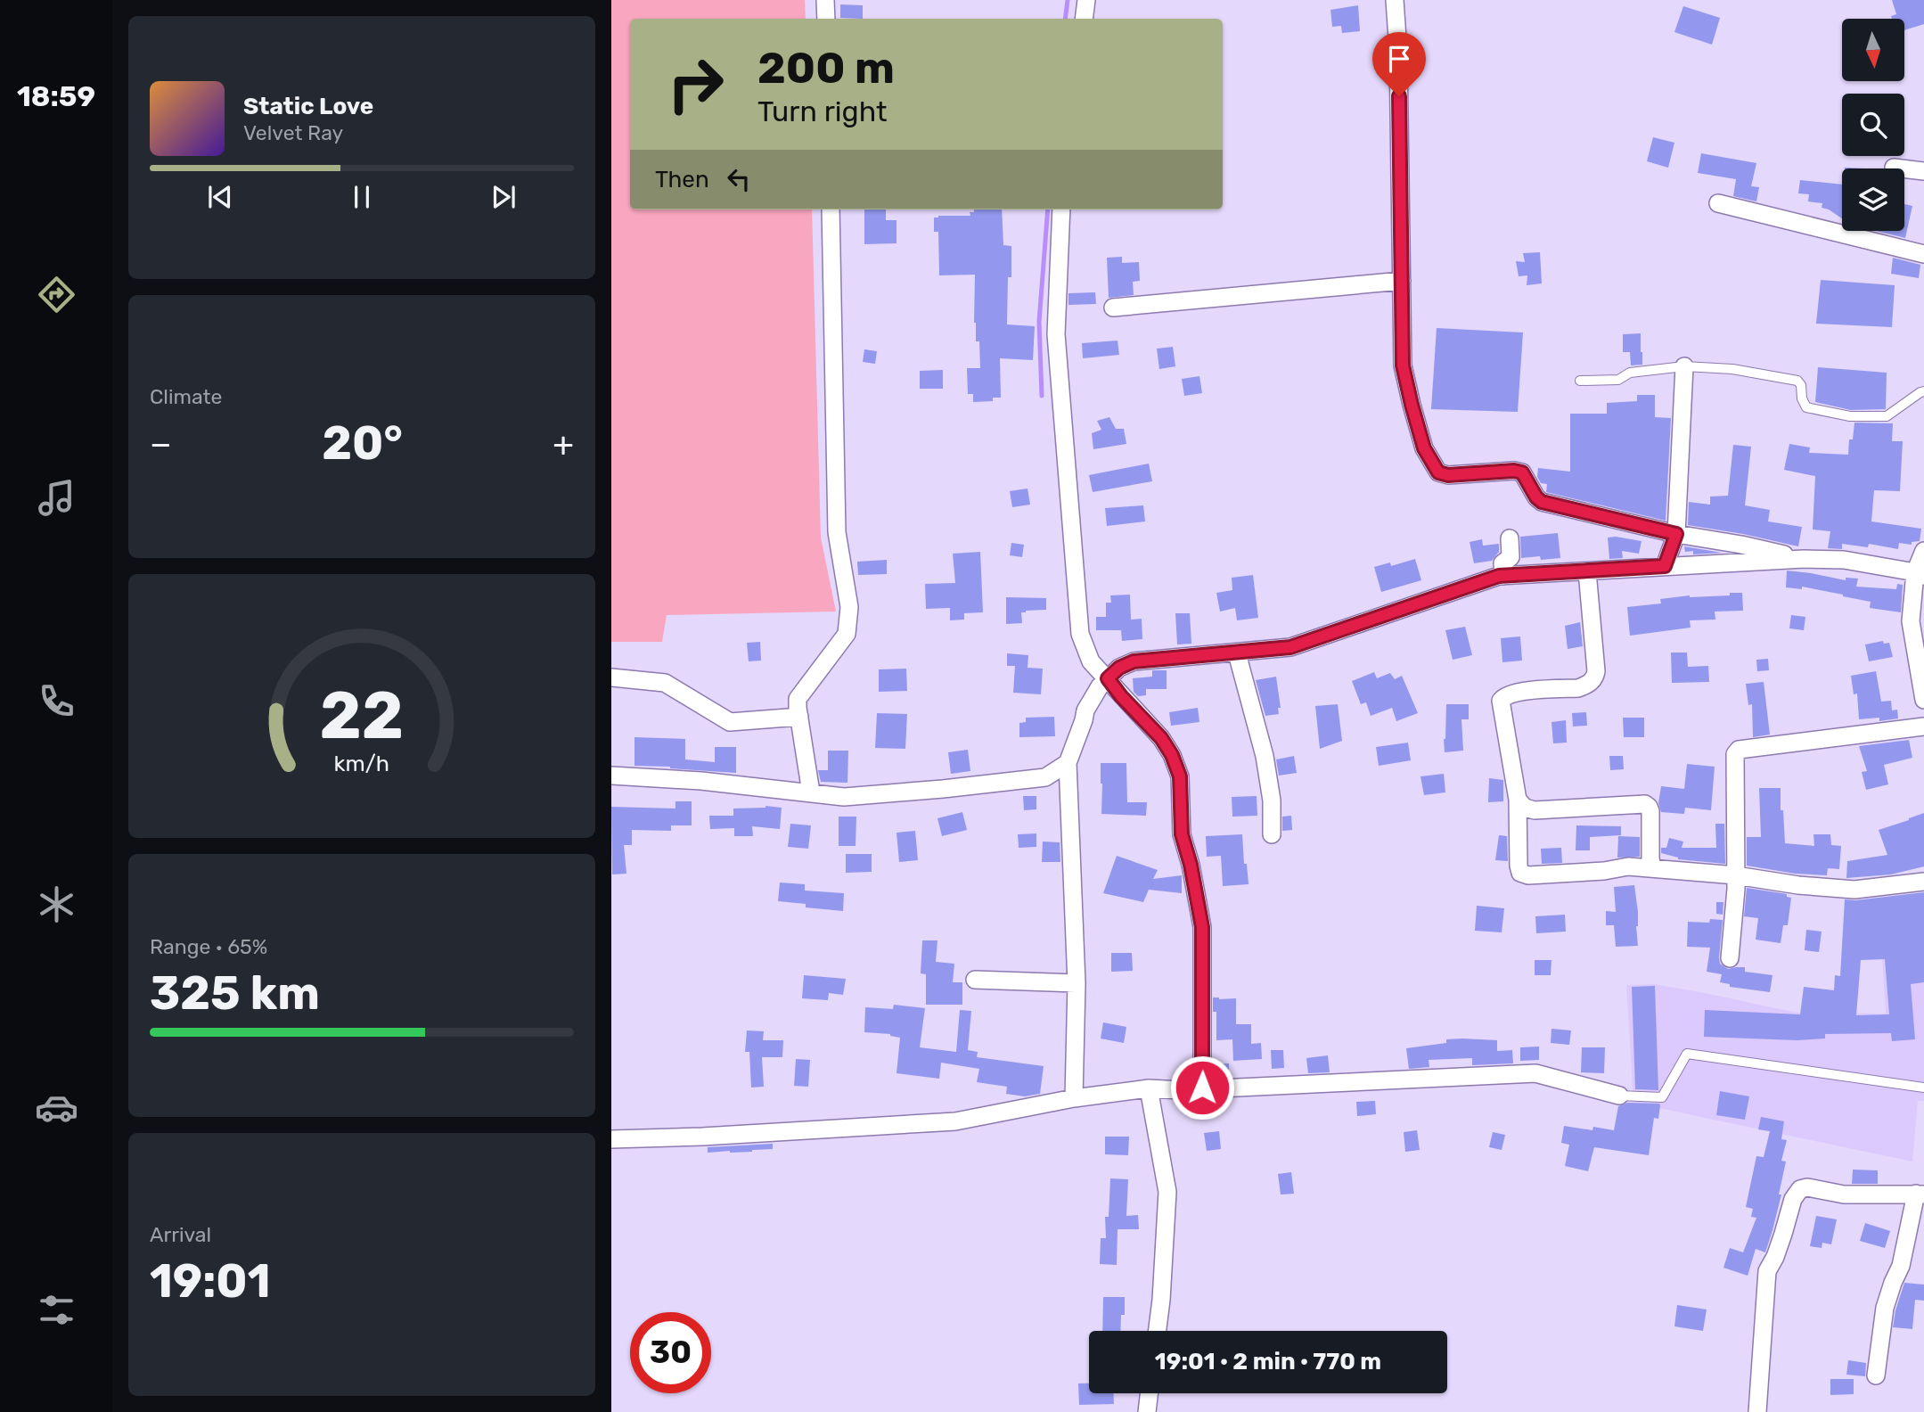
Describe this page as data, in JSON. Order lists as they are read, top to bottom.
{
  "north": "bottom",
  "page": {
    "tabs": "18:59",
    "turn": ["200 m", "Turn right"],
    "song": ["Static Love", "Velvet Ray"],
    "then": "Then",
    "tile": [
      "Climate",
      ["Range · 65%", "325 km"],
      ["Arrival", "19:01"]
    ],
    "heat": ["−", "20°", "+"],
    "limit": "30",
    "trip": "19:01 · 2 min · 770 m",
    "gauge": ["22", "km/h"]
  }
}
